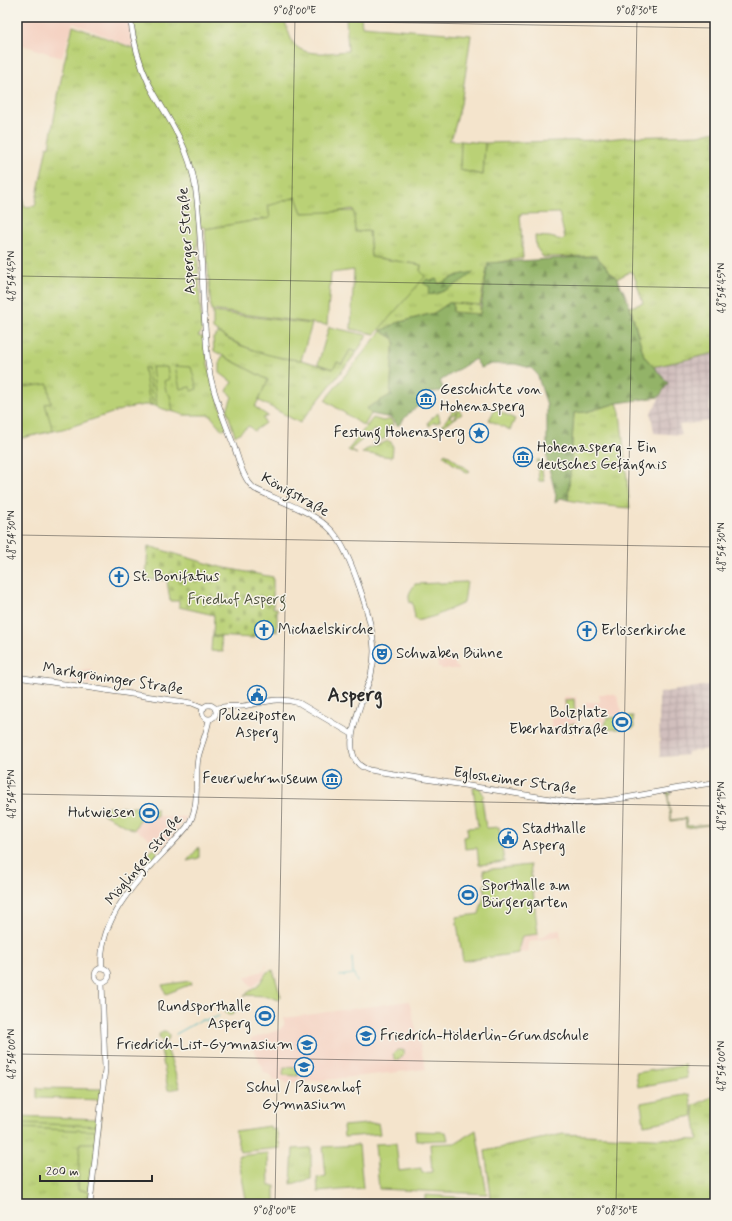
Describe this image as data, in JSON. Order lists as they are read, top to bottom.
{
  "streets": {
    "main road": [
      "Asperger Straße",
      "Königstraße",
      "Markgröninger Straße",
      "Eglosheimer Straße",
      "Möglinger Straße"
    ]
  },
  "crossings": [
    ["Asperger Straße", "Königstraße"],
    ["Königstraße", "Eglosheimer Straße"],
    ["Markgröninger Straße", "Möglinger Straße"]
  ],
  "districts": ["Asperg"],
  "parks": ["Friedhof Asperg"],
  "places": {
    "museum": ["Geschichte von Hohenasperg", "Hohenasperg - Ein deutsches Gefängnis", "Feuerwehrmuseum"],
    "place": ["Festung Hohenasperg"],
    "church": ["St. Bonifatius", "Michaelskirche", "Erlöserkirche"],
    "theatre": ["Schwaben Bühne"],
    "public building": ["Polizeiposten Asperg", "Stadthalle Asperg"],
    "sports": [
      "Bolzplatz Eberhardstraße",
      "Hutwiesen",
      "Sporthalle am Bürgergarten",
      "Rundsporthalle Asperg"
    ],
    "school or university": ["Friedrich-Hölderlin-Grundschule", "Friedrich-List-Gymnasium", "Schul / Pausenhof Gymnasium"]
  },
  "scale_bar": "200 m",
  "coordinates": [
    "9°08'00\"E",
    "9°08'30\"E",
    "48°54'45\"N",
    "48°54'30\"N",
    "48°54'15\"N",
    "48°54'00\"N"
  ]
}
